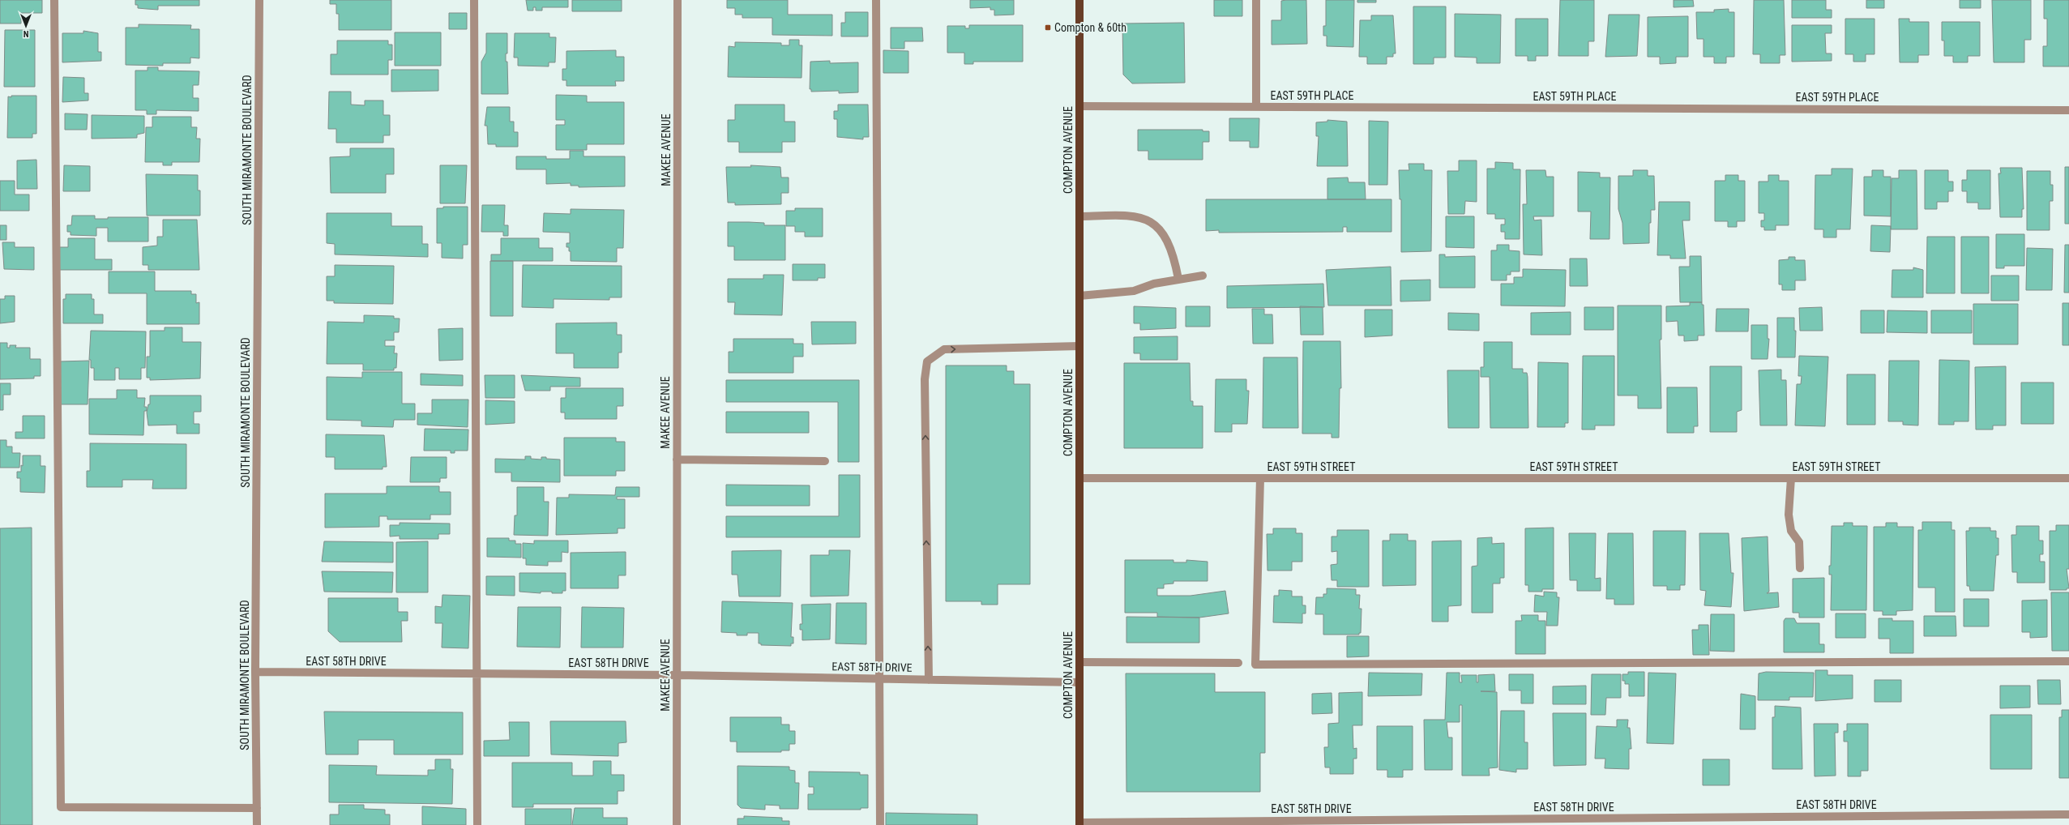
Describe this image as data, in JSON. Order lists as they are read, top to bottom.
{
  "streets": {
    "main road": ["COMPTON AVENUE"],
    "street": [
      "EAST 59TH PLACE",
      "SOUTH MIRAMONTE BOULEVARD",
      "MAKEE AVENUE",
      "EAST 59TH STREET",
      "EAST 58TH DRIVE"
    ]
  },
  "crossings": [
    ["EAST 59TH PLACE", "COMPTON AVENUE"],
    ["SOUTH MIRAMONTE BOULEVARD", "EAST 58TH DRIVE"],
    ["MAKEE AVENUE", "EAST 58TH DRIVE"],
    ["COMPTON AVENUE", "EAST 59TH STREET"],
    ["COMPTON AVENUE", "EAST 58TH DRIVE"]
  ],
  "places": {
    "transit": ["Compton & 60th"]
  },
  "north": "bottom"
}
